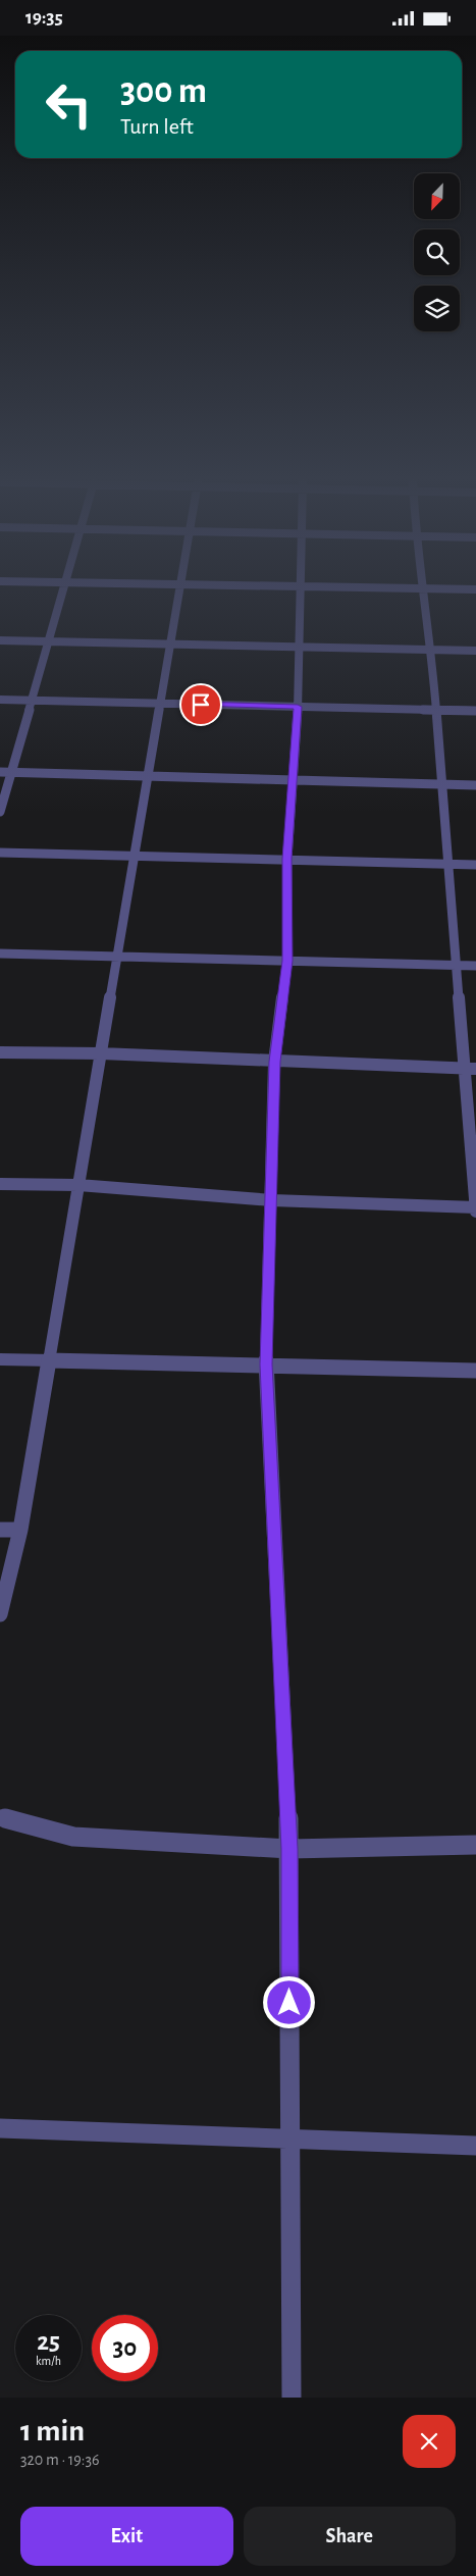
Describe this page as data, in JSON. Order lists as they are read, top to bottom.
{
  "north": "bottom left",
  "page": {
    "status": "19:35",
    "turn": ["300 m", "Turn left"],
    "speed": "25 km/h",
    "limit": "30",
    "heading": ["1 min", "320 m · 19:36"],
    "buttons": ["Exit", "Share"]
  }
}
